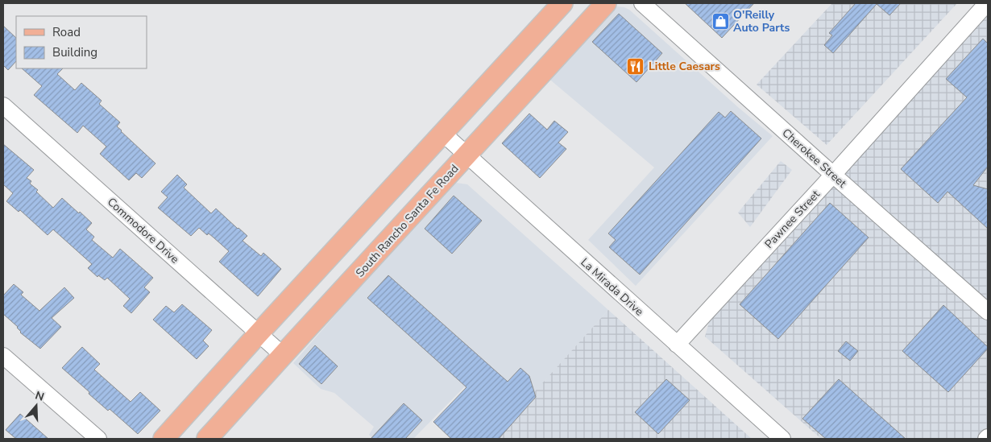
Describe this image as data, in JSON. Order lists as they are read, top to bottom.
{
  "streets": {
    "main road": ["South Rancho Santa Fe Road"],
    "street": [
      "Cherokee Street",
      "Pawnee Street",
      "Commodore Drive",
      "La Mirada Drive"
    ]
  },
  "crossings": [
    ["Cherokee Street", "Pawnee Street"],
    ["Pawnee Street", "La Mirada Drive"],
    ["South Rancho Santa Fe Road", "Commodore Drive"],
    ["South Rancho Santa Fe Road", "La Mirada Drive"]
  ],
  "places": {
    "shop": ["O'Reilly Auto Parts"],
    "restaurant": ["Little Caesars"]
  },
  "legend": ["Road", "Building"],
  "north": "top"
}
